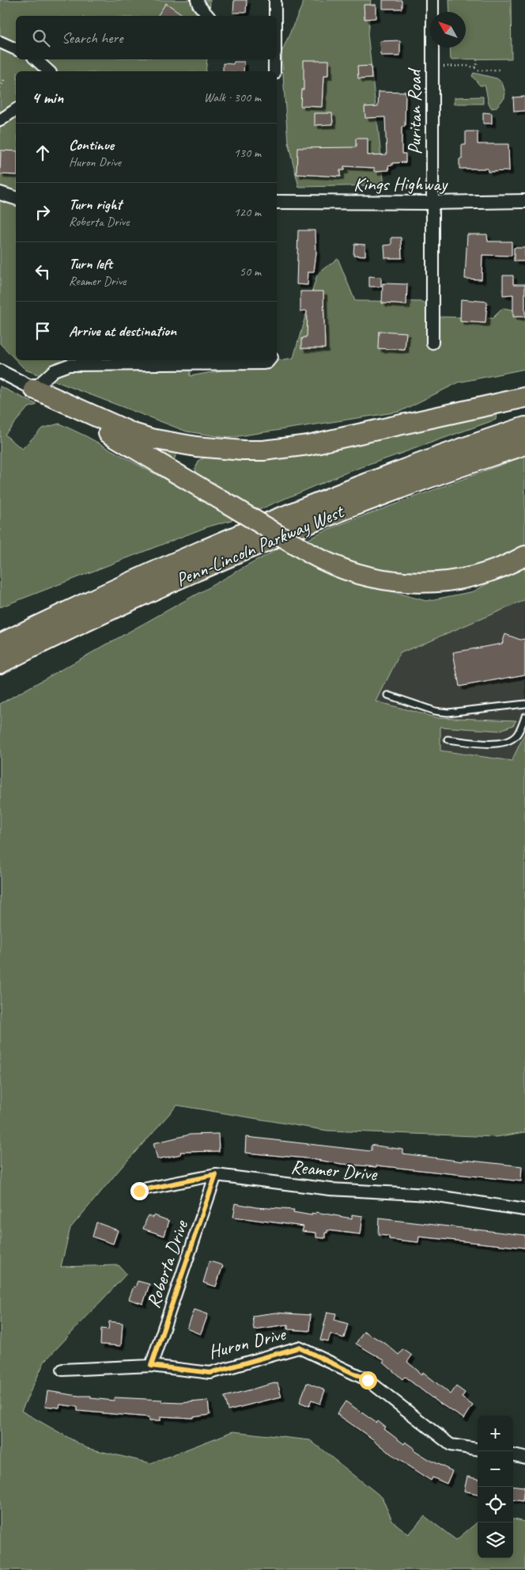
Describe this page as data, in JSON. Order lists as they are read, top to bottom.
{
  "streets": {
    "highway": ["Penn-Lincoln Parkway West"],
    "street": [
      "Puritan Road",
      "Kings Highway",
      "Reamer Drive",
      "Roberta Drive",
      "Huron Drive"
    ]
  },
  "crossings": [
    ["Puritan Road", "Kings Highway"],
    ["Reamer Drive", "Roberta Drive"],
    ["Roberta Drive", "Huron Drive"]
  ],
  "north": "top left",
  "page": {
    "search": "Search here",
    "heading": ["4 min", "Walk · 300 m"],
    "list": [
      ["Continue", "Huron Drive", "130 m"],
      ["Turn right", "Roberta Drive", "120 m"],
      ["Turn left", "Reamer Drive", "50 m"],
      "Arrive at destination"
    ],
    "map_buttons": ["+", "−"]
  }
}
